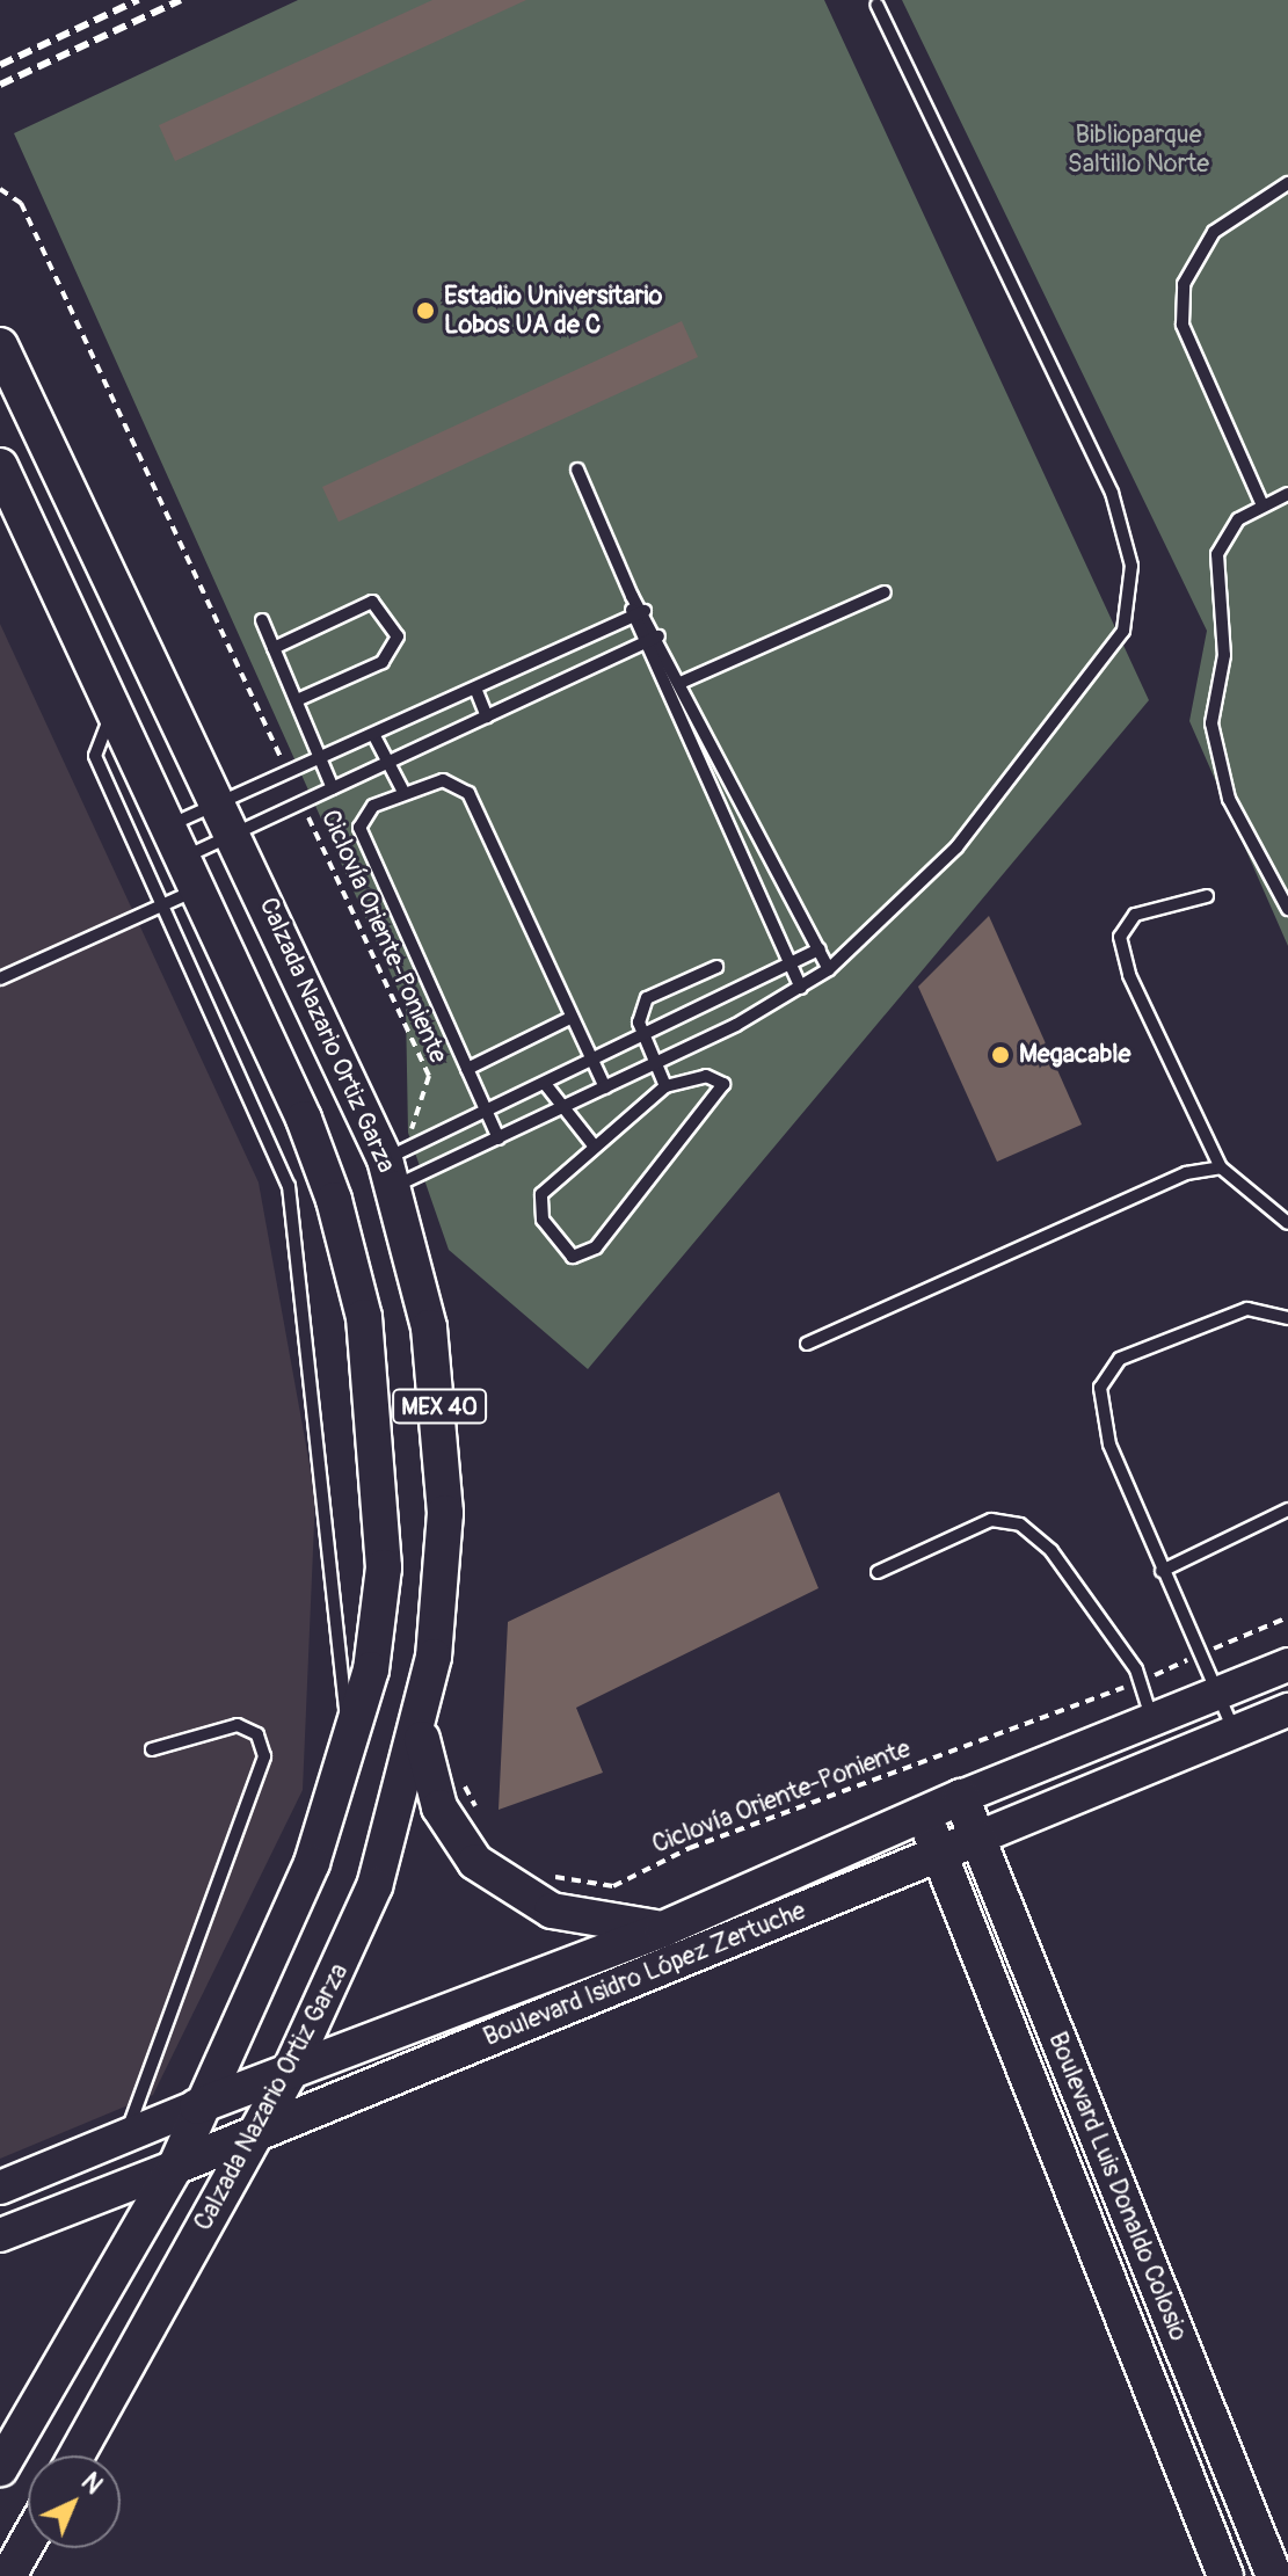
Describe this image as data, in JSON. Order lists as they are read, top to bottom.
{
  "streets": {
    "main road": [
      "Calzada Nazario Ortiz Garza",
      "MEX 40",
      "Boulevard Isidro López Zertuche",
      "Boulevard Luis Donaldo Colosio"
    ],
    "path": ["Ciclovía Oriente-Poniente"]
  },
  "crossings": [
    ["Ciclovía Oriente-Poniente", "Calzada Nazario Ortiz Garza"],
    ["Calzada Nazario Ortiz Garza", "Boulevard Isidro López Zertuche"],
    ["Boulevard Isidro López Zertuche", "Boulevard Luis Donaldo Colosio"]
  ],
  "parks": ["Biblioparque Saltillo Norte"],
  "places": ["Estadio Universitario Lobos UA de C", "Megacable"],
  "north": "top right"
}
